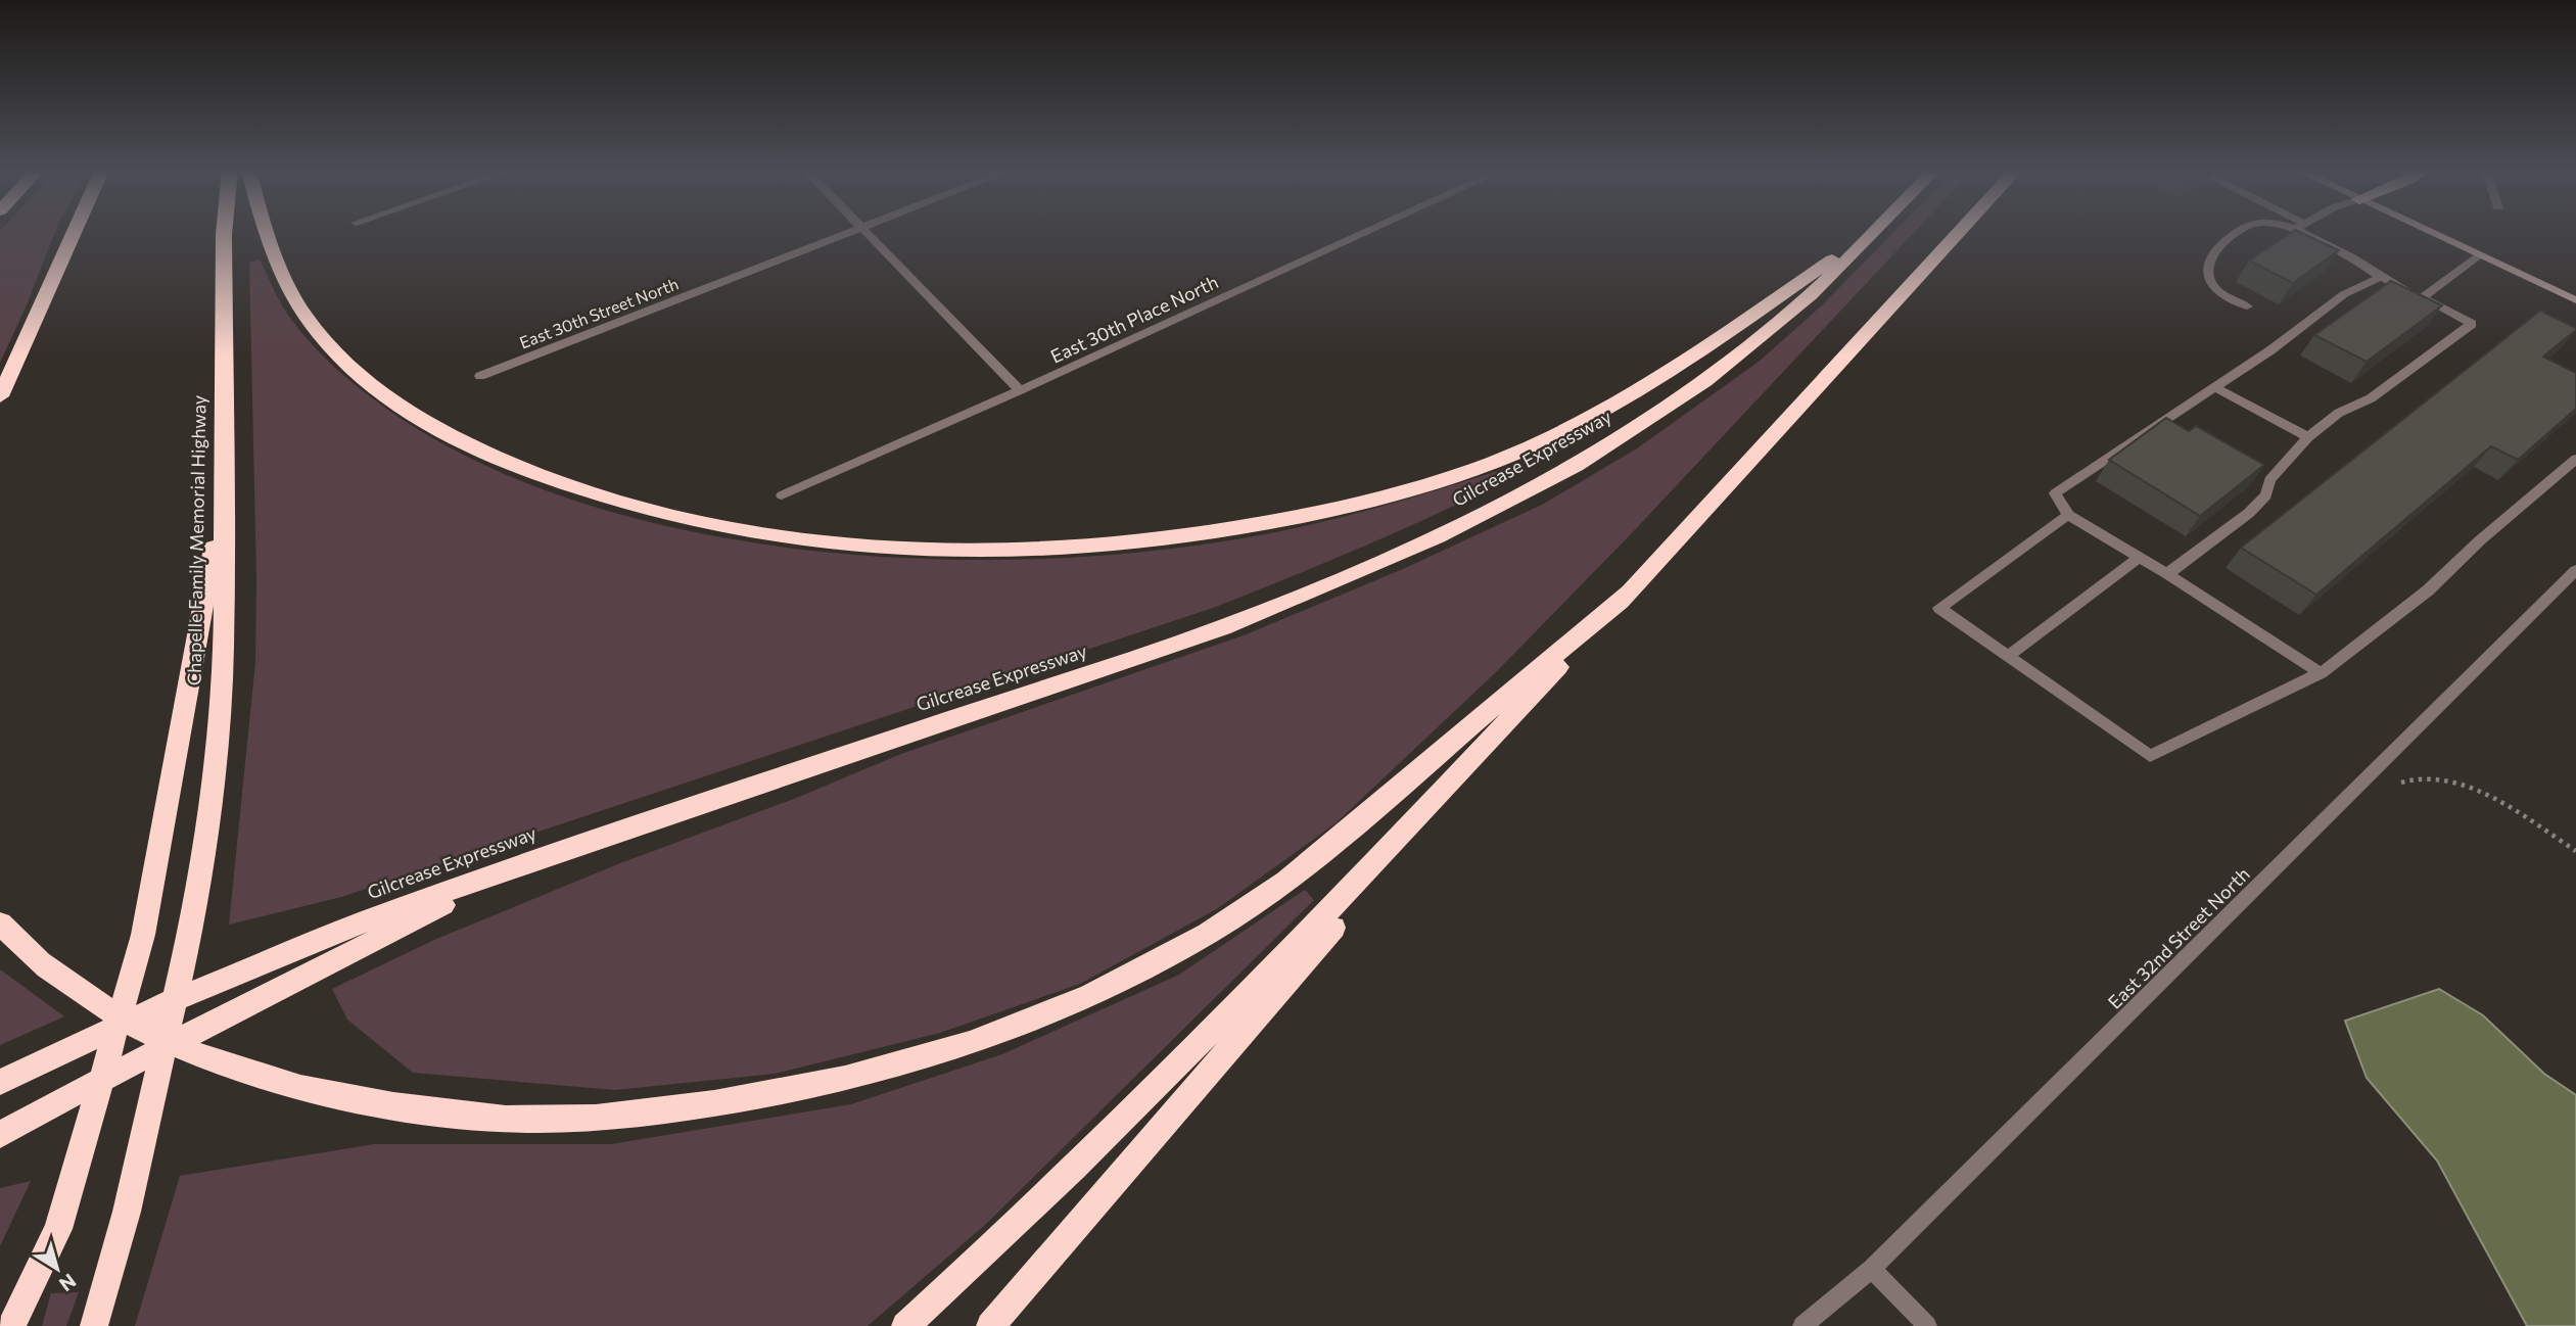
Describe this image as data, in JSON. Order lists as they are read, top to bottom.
{
  "streets": {
    "highway": ["Gilcrease Expressway", "Chapelle Family Memorial Highway"],
    "street": ["East 30th Street North", "East 30th Place North", "East 32nd Street North"]
  },
  "north": "bottom right"
}
